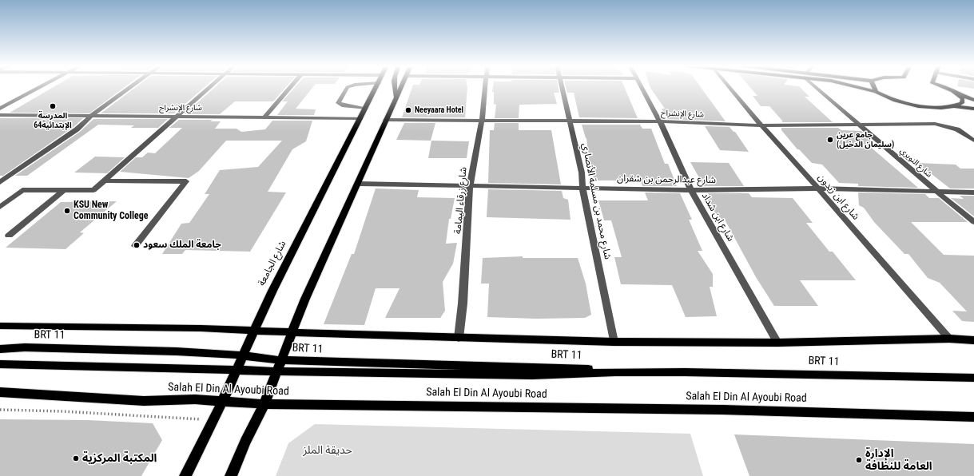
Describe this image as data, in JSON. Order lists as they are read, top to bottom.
{
  "streets": {
    "main road": ["شارع الجامعة", "BRT 11", "Salah El Din Al Ayoubi Road"],
    "street": [
      "شارع الإنشراح",
      "شارع النويري",
      "شارع عبدالرحمن بن شقران",
      "شارع ابن زيدون",
      "شارع زرقاء اليمامة",
      "شارع محمد بن مسلمة الأنصاري",
      "شارع ابن شداد"
    ]
  },
  "crossings": [
    ["شارع الإنشراح", "شارع النويري"],
    ["شارع الإنشراح", "شارع ابن زيدون"],
    ["شارع الإنشراح", "شارع زرقاء اليمامة"],
    ["شارع الإنشراح", "شارع محمد بن مسلمة الأنصاري"],
    ["شارع الإنشراح", "شارع ابن شداد"],
    ["شارع الإنشراح", "شارع الجامعة"],
    ["شارع النويري", "شارع عبدالرحمن بن شقران"],
    ["شارع عبدالرحمن بن شقران", "شارع ابن زيدون"],
    ["شارع عبدالرحمن بن شقران", "شارع زرقاء اليمامة"],
    ["شارع عبدالرحمن بن شقران", "شارع محمد بن مسلمة الأنصاري"],
    ["شارع عبدالرحمن بن شقران", "شارع ابن شداد"],
    ["شارع الجامعة", "BRT 11"],
    ["شارع الجامعة", "Salah El Din Al Ayoubi Road"]
  ],
  "parks": ["حديقة الملز"],
  "places": [
    "المدرسة الإبتدائية64",
    "Neeyaara Hotel",
    "جامع عرين (سليمان الدخيل)",
    "KSU New Community College",
    "جامعة الملك سعود",
    "المكتبة المركزية",
    "الإدارة العامة للنظافة"
  ]
}
